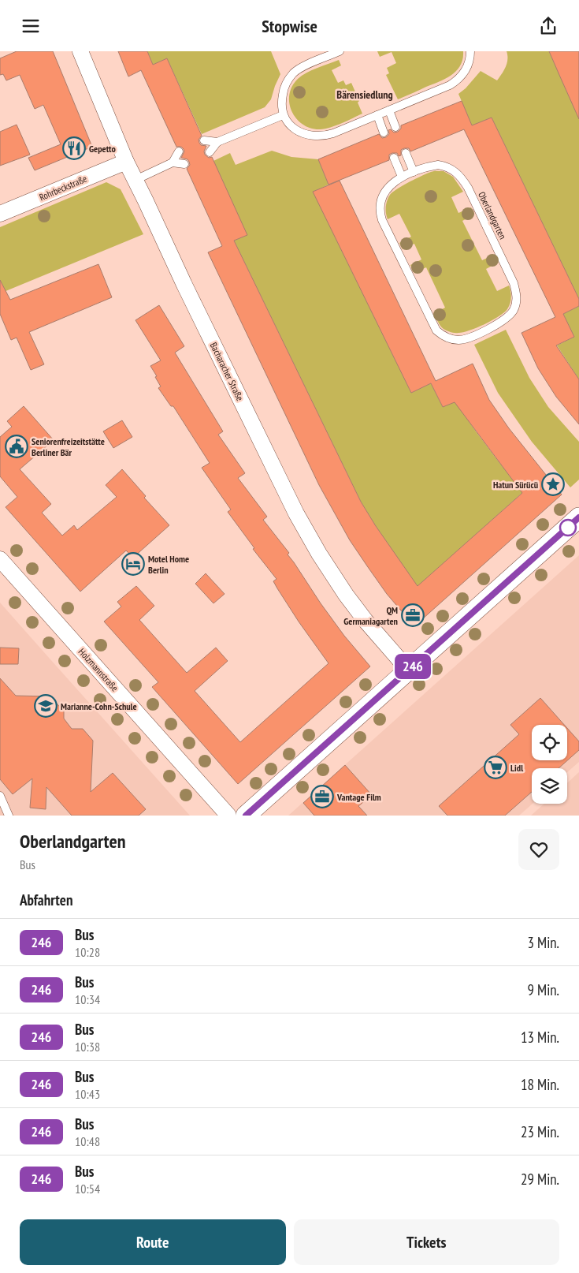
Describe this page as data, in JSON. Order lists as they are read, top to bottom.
{
  "streets": {
    "street": ["Rohrbeckstraße", "Bacharacher Straße", "Holzmannstraße"],
    "lane": ["Oberlandgarten"]
  },
  "crossings": [
    ["Rohrbeckstraße", "Bacharacher Straße"]
  ],
  "districts": ["Bärensiedlung"],
  "places": {
    "restaurant": ["Gepetto"],
    "public building": ["Seniorenfreizeitstätte Berliner Bär"],
    "place": ["Hatun Sürücü"],
    "hotel": ["Motel Home Berlin"],
    "office": ["QM Germaniagarten", "Vantage Film"],
    "school or university": ["Marianne-Cohn-Schule"],
    "supermarket": ["Lidl"]
  },
  "lines": ["bus line 246"],
  "page": {
    "header": "Stopwise",
    "on_map": "246",
    "heading": [
      ["Oberlandgarten", "Bus"],
      "Abfahrten"
    ],
    "list": [
      {
        "mark": "246",
        "name": "Bus",
        "note": "10:28",
        "value": "3 Min."
      },
      {
        "mark": "246",
        "name": "Bus",
        "note": "10:34",
        "value": "9 Min."
      },
      {
        "mark": "246",
        "name": "Bus",
        "note": "10:38",
        "value": "13 Min."
      },
      {
        "mark": "246",
        "name": "Bus",
        "note": "10:43",
        "value": "18 Min."
      },
      {
        "mark": "246",
        "name": "Bus",
        "note": "10:48",
        "value": "23 Min."
      },
      {
        "mark": "246",
        "name": "Bus",
        "note": "10:54",
        "value": "29 Min."
      }
    ],
    "buttons": ["Route", "Tickets"]
  }
}
